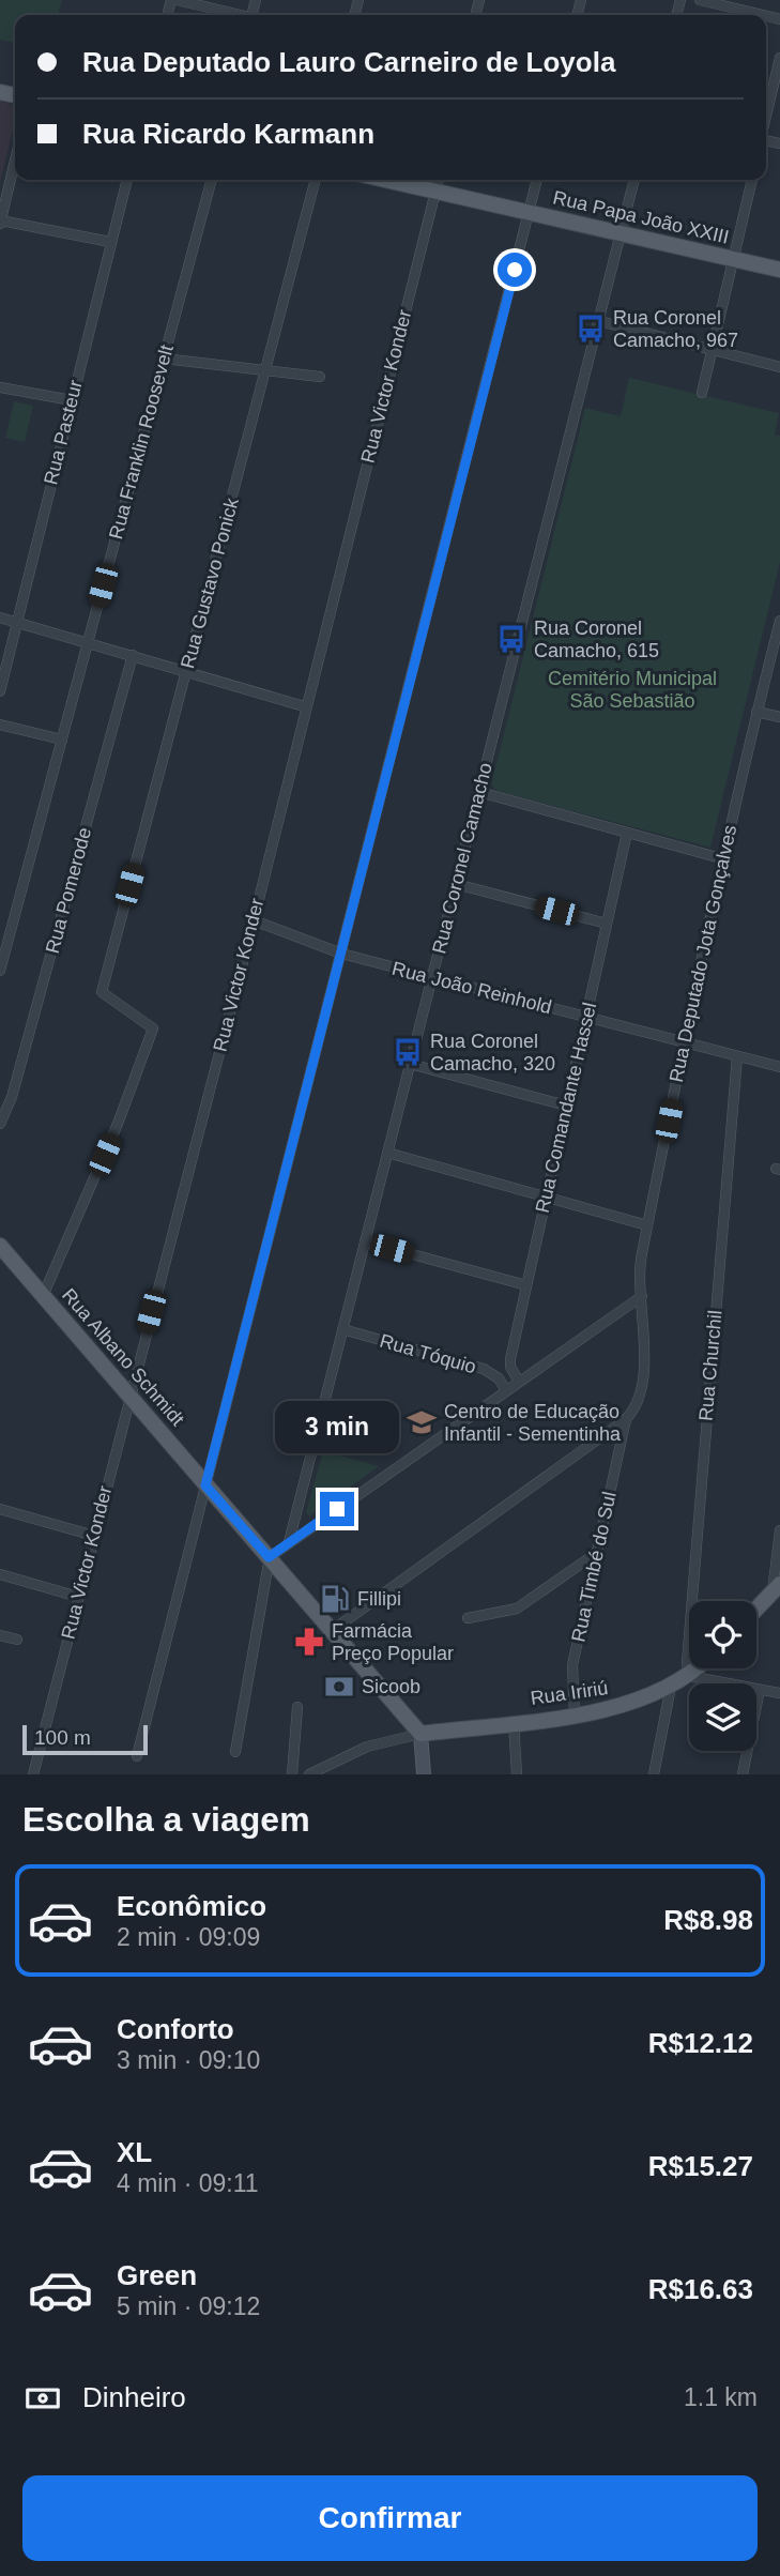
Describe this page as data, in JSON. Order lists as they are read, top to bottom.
{
  "streets": {
    "main road": ["Rua Papa João XXIII", "Rua Albano Schmidt", "Rua Iririú"],
    "street": [
      "Rua Victor Konder",
      "Rua Pasteur",
      "Rua Franklin Roosevelt",
      "Rua Gustavo Ponick",
      "Rua Coronel Camacho",
      "Rua Pomerode",
      "Rua Deputado Jota Gonçalves",
      "Rua João Reinhold",
      "Rua Comandante Hassel",
      "Rua Tóquio",
      "Rua Churchil",
      "Rua Timbé do Sul"
    ]
  },
  "crossings": [
    ["Rua Papa João XXIII", "Rua Victor Konder"],
    ["Rua Papa João XXIII", "Rua Coronel Camacho"],
    ["Rua Victor Konder", "Rua João Reinhold"],
    ["Rua Victor Konder", "Rua Albano Schmidt"],
    ["Rua Gustavo Ponick", "Rua Albano Schmidt"],
    ["Rua Coronel Camacho", "Rua João Reinhold"],
    ["Rua Coronel Camacho", "Rua Tóquio"],
    ["Rua Deputado Jota Gonçalves", "Rua João Reinhold"],
    ["Rua Deputado Jota Gonçalves", "Rua Timbé do Sul"],
    ["Rua João Reinhold", "Rua Comandante Hassel"],
    ["Rua João Reinhold", "Rua Churchil"],
    ["Rua Albano Schmidt", "Rua Iririú"],
    ["Rua Churchil", "Rua Iririú"],
    ["Rua Timbé do Sul", "Rua Iririú"]
  ],
  "parks": ["Cemitério Municipal São Sebastião"],
  "places": {
    "bus stop": ["Rua Coronel Camacho, 967", "Rua Coronel Camacho, 615", "Rua Coronel Camacho, 320"],
    "school or university": ["Centro de Educação Infantil - Sementinha"],
    "fuel station": ["Fillipi"],
    "pharmacy": ["Farmácia Preço Popular"],
    "bank": ["Sicoob"]
  },
  "scale_bar": "100 m",
  "page": {
    "banner": ["Rua Deputado Lauro Carneiro de Loyola", "Rua Ricardo Karmann"],
    "bubble": "3 min",
    "scale": "100 m",
    "heading": "Escolha a viagem",
    "list": [
      {
        "name": "Econômico",
        "note": "2 min · 09:09",
        "value": "R$8.98"
      },
      {
        "name": "Conforto",
        "note": "3 min · 09:10",
        "value": "R$12.12"
      },
      {
        "name": "XL",
        "note": "4 min · 09:11",
        "value": "R$15.27"
      },
      {
        "name": "Green",
        "note": "5 min · 09:12",
        "value": "R$16.63"
      }
    ],
    "pay": ["Dinheiro", "1.1 km"],
    "buttons": "Confirmar"
  }
}
